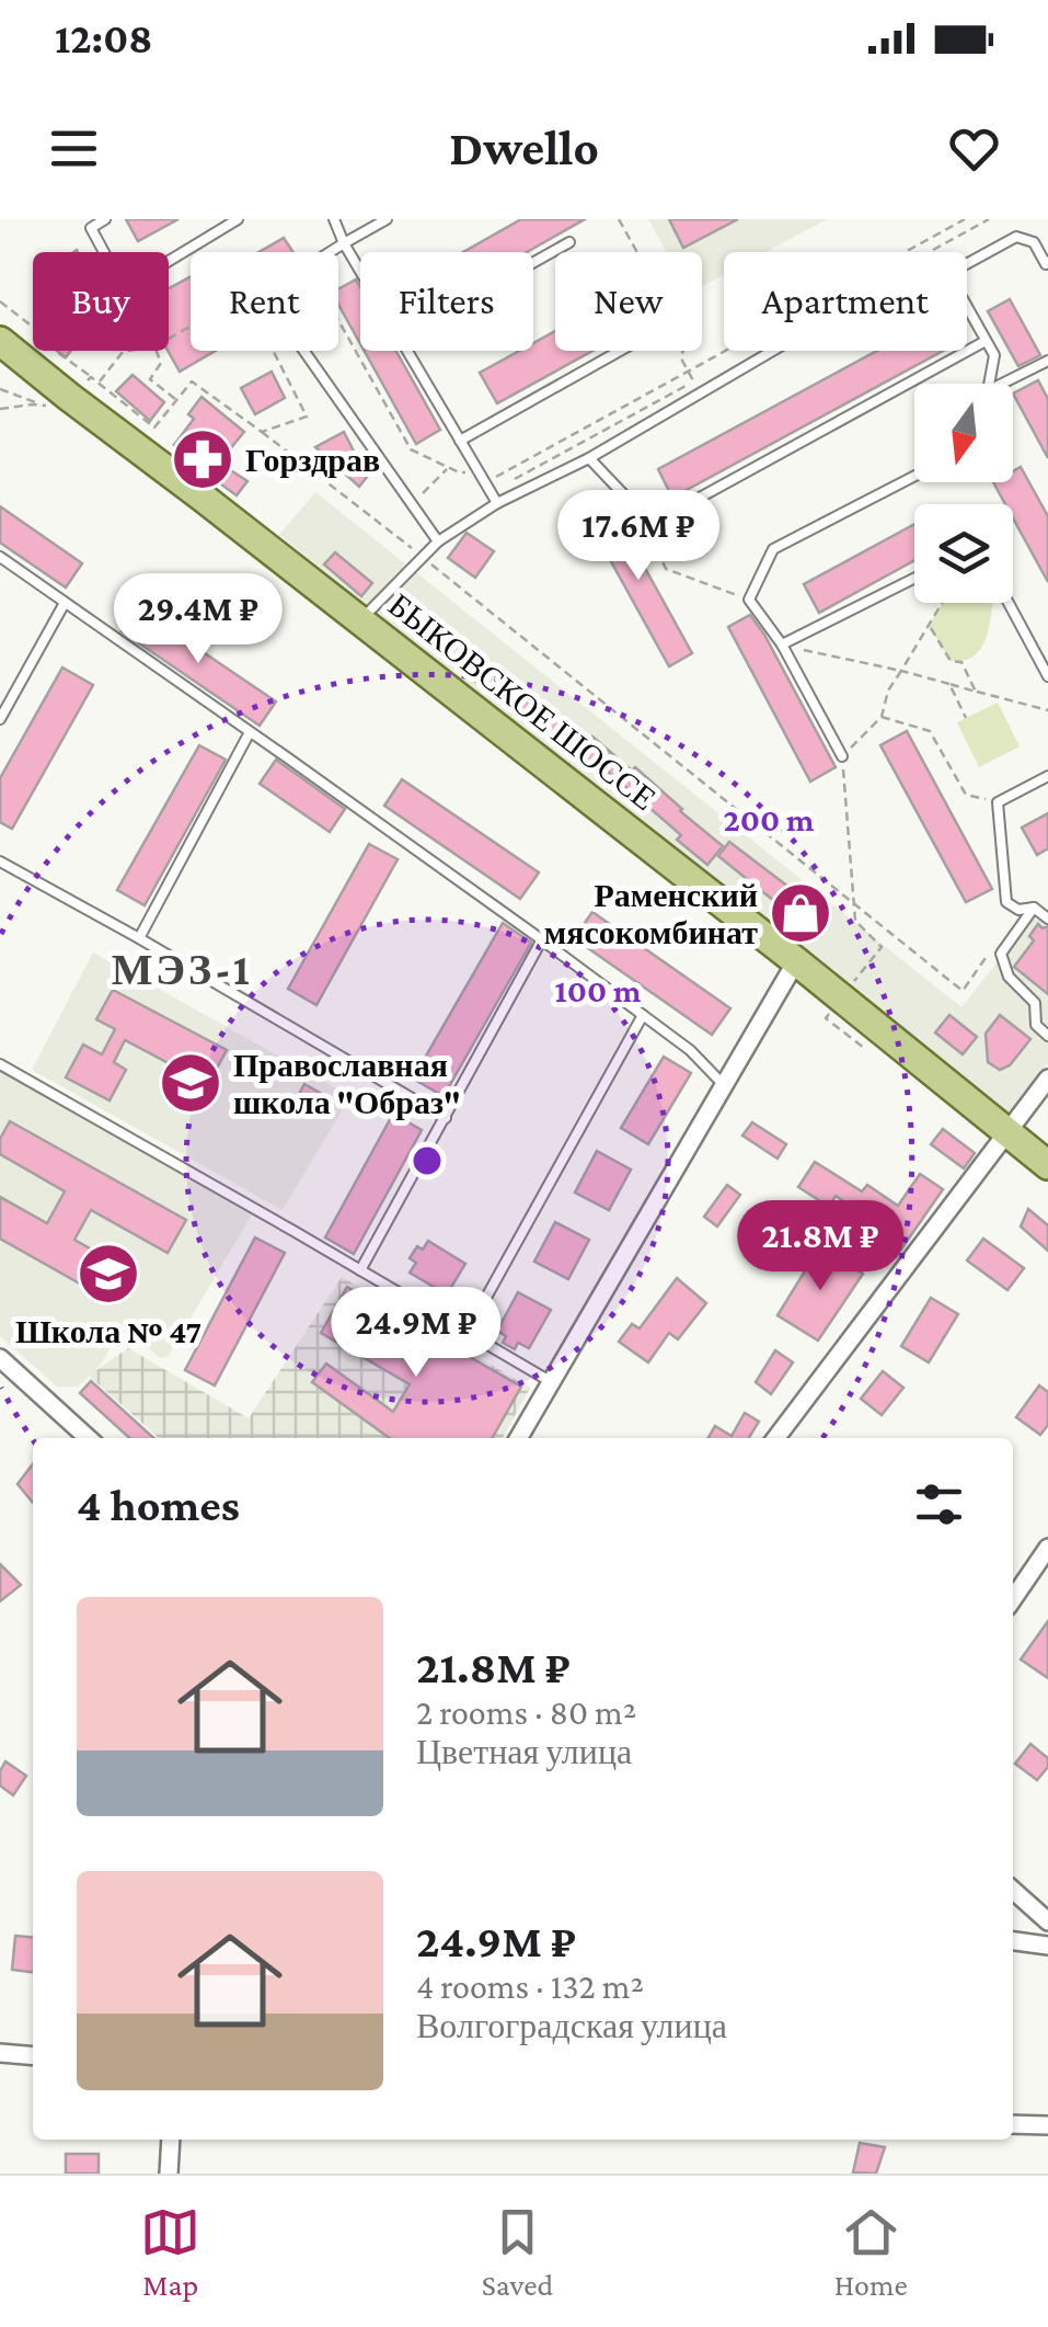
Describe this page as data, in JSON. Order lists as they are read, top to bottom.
{
  "streets": {
    "main road": ["БЫКОВСКОЕ ШОССЕ"]
  },
  "districts": ["МЭЗ-1"],
  "places": {
    "pharmacy": ["Горздрав"],
    "shop": ["Раменский мясокомбинат"],
    "school or university": ["Православная школа \"Образ\"", "Школа № 47"]
  },
  "north": "bottom",
  "page": {
    "status": "12:08",
    "header": "Dwello",
    "chip": [
      "Buy",
      "Rent",
      "Filters",
      "New",
      "Apartment"
    ],
    "price": [
      "17.6M ₽",
      "29.4M ₽",
      "21.8M ₽",
      "24.9M ₽"
    ],
    "heading": "4 homes",
    "list": [
      {
        "name": "21.8M ₽",
        "note": "2 rooms · 80 m² · Цветная улица"
      },
      {
        "name": "24.9M ₽",
        "note": "4 rooms · 132 m² · Волгоградская улица"
      }
    ],
    "tabs": ["Map", "Saved", "Home"]
  },
  "rings": ["200 m", "100 m"]
}
